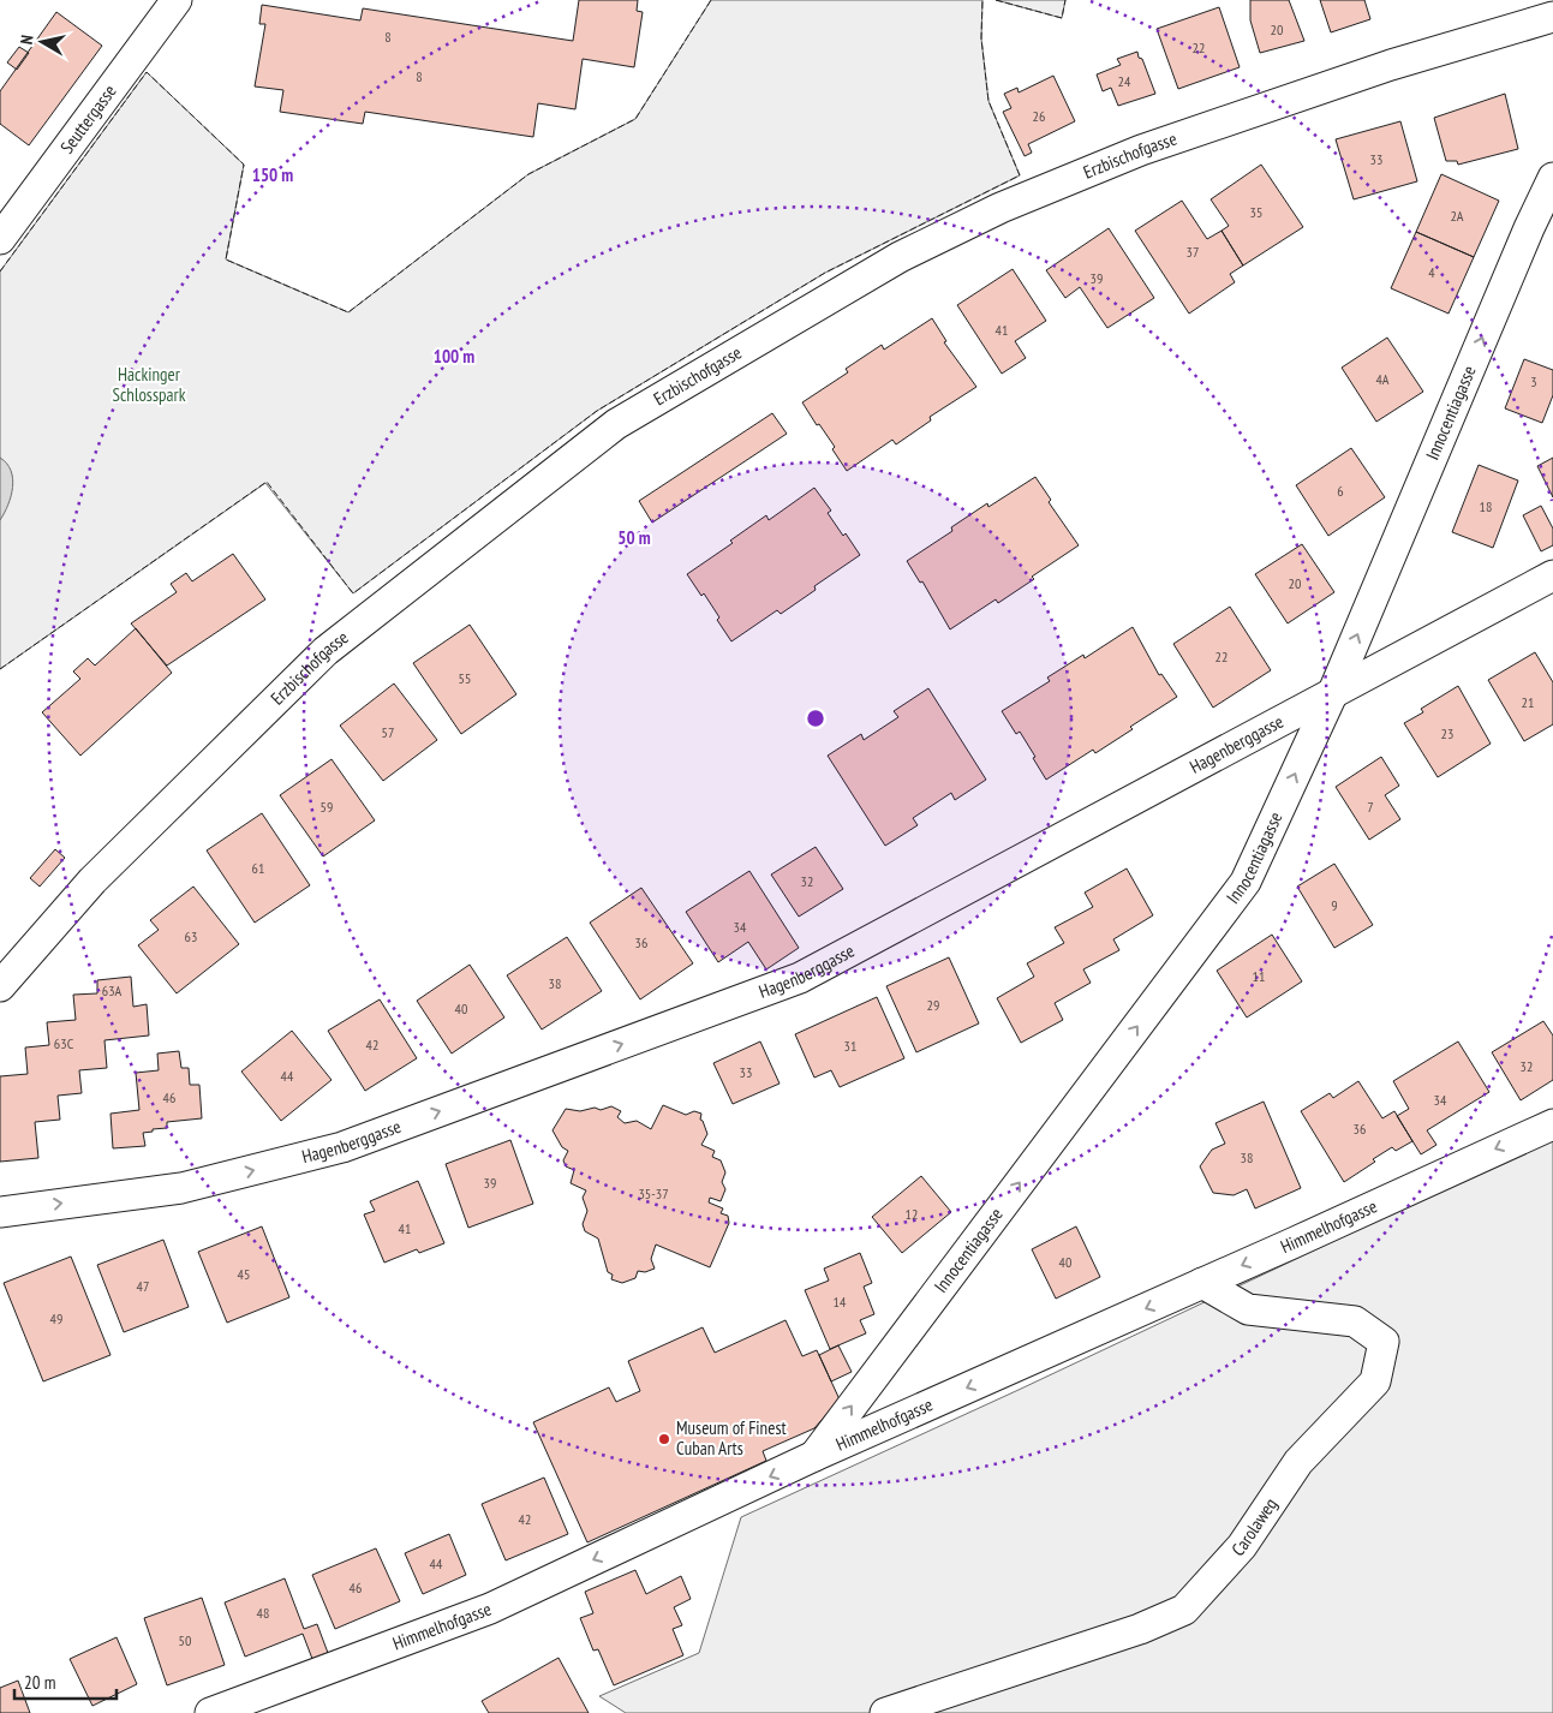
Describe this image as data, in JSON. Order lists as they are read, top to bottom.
{
  "streets": {
    "street": [
      "Seuttergasse",
      "Erzbischofgasse",
      "Innocentiagasse",
      "Hagenberggasse",
      "Himmelhofgasse",
      "Carolaweg"
    ]
  },
  "crossings": [
    ["Innocentiagasse", "Hagenberggasse"],
    ["Innocentiagasse", "Himmelhofgasse"],
    ["Himmelhofgasse", "Carolaweg"]
  ],
  "one_way": ["Innocentiagasse", "Hagenberggasse", "Himmelhofgasse"],
  "parks": ["Hackinger Schlosspark"],
  "places": ["Museum of Finest Cuban Arts"],
  "house_numbers": [
    "20",
    "8",
    "22",
    "8",
    "24",
    "26",
    "33",
    "35",
    "2A",
    "37",
    "4",
    "39",
    "41",
    "4A",
    "3",
    "6",
    "18",
    "20",
    "22",
    "55",
    "21",
    "57",
    "23",
    "59",
    "7",
    "61",
    "32",
    "9",
    "34",
    "63",
    "36",
    "11",
    "38",
    "63A",
    "29",
    "40",
    "63C",
    "42",
    "31",
    "32",
    "33",
    "44",
    "46",
    "34",
    "36",
    "38",
    "39",
    "35-37",
    "12",
    "41",
    "40",
    "45",
    "47",
    "14",
    "49",
    "42",
    "44",
    "46",
    "48",
    "50"
  ],
  "scale_bar": "20 m",
  "north": "left",
  "rings": ["150 m", "100 m", "50 m"]
}
